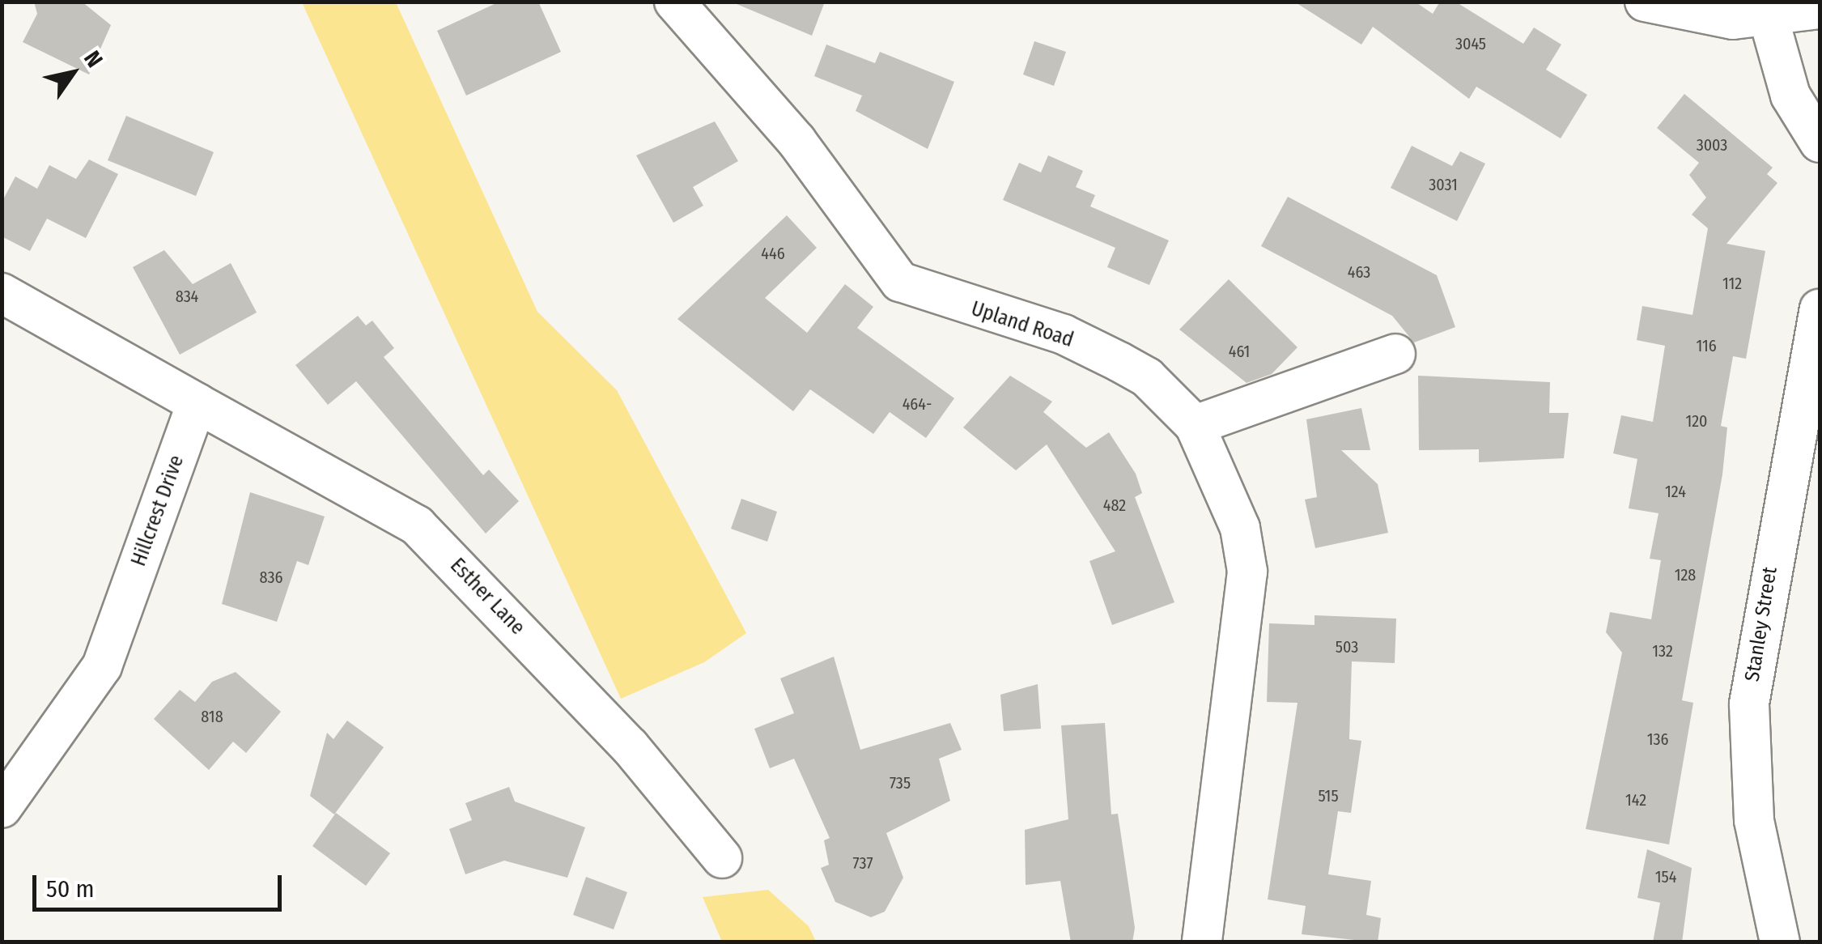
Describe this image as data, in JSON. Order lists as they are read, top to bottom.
{
  "streets": {
    "street": [
      "Upland Road",
      "Hillcrest Drive",
      "Esther Lane",
      "Stanley Street"
    ]
  },
  "crossings": [
    ["Hillcrest Drive", "Esther Lane"]
  ],
  "house_numbers": [
    "3045",
    "3003",
    "3031",
    "446",
    "463",
    "112",
    "834",
    "116",
    "461",
    "464-",
    "120",
    "124",
    "482",
    "128",
    "836",
    "503",
    "132",
    "818",
    "136",
    "735",
    "515",
    "142",
    "737",
    "154"
  ],
  "scale_bar": "50 m",
  "north": "top right"
}
